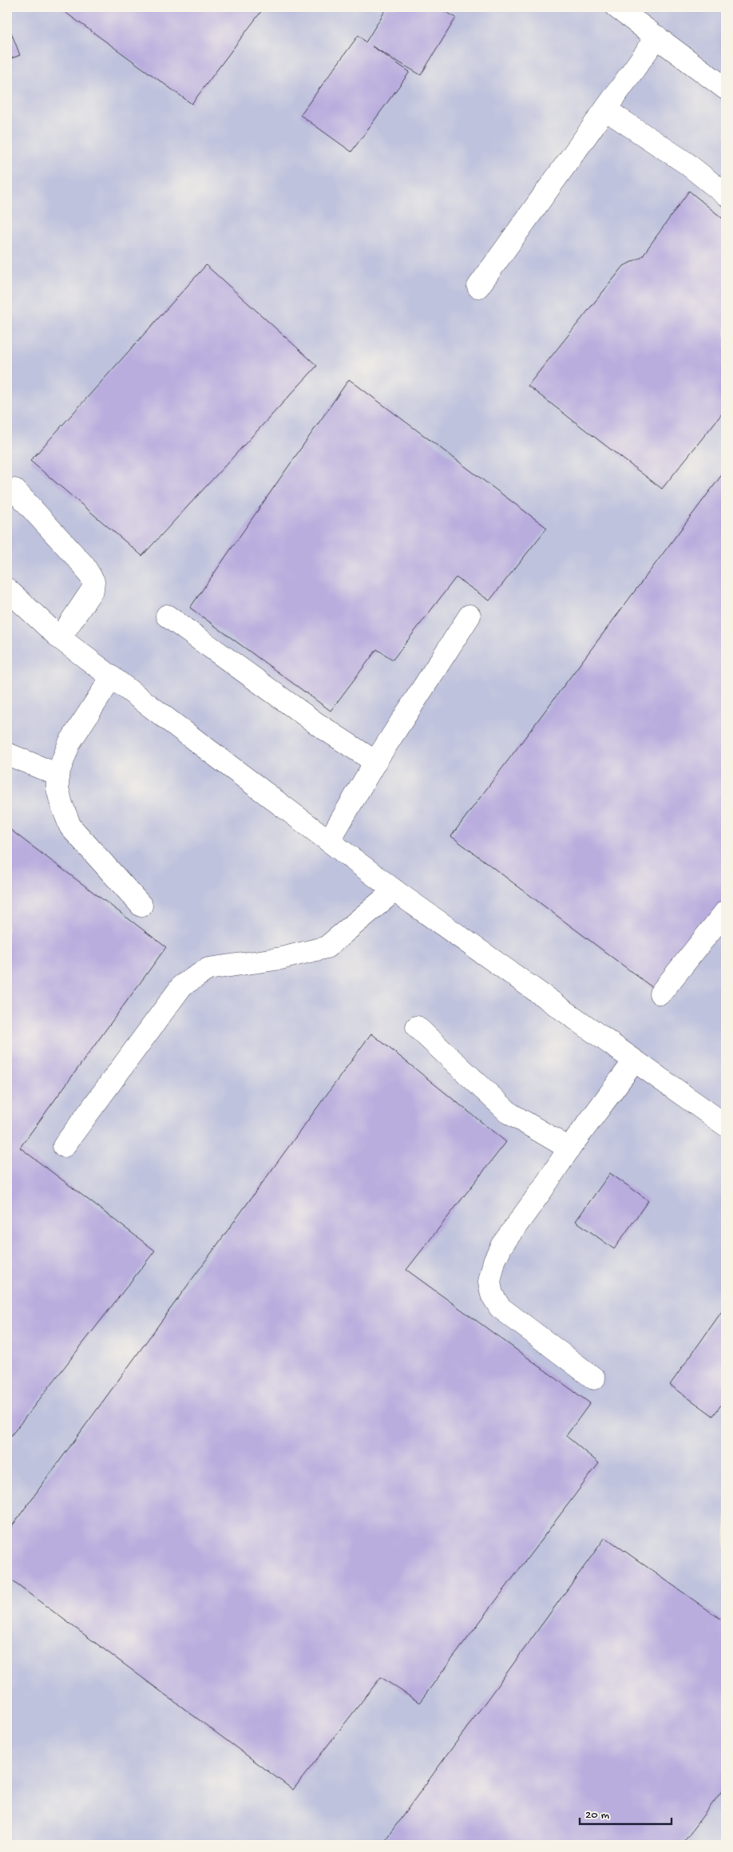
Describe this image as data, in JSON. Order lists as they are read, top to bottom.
{
  "scale_bar": "20 m"
}
